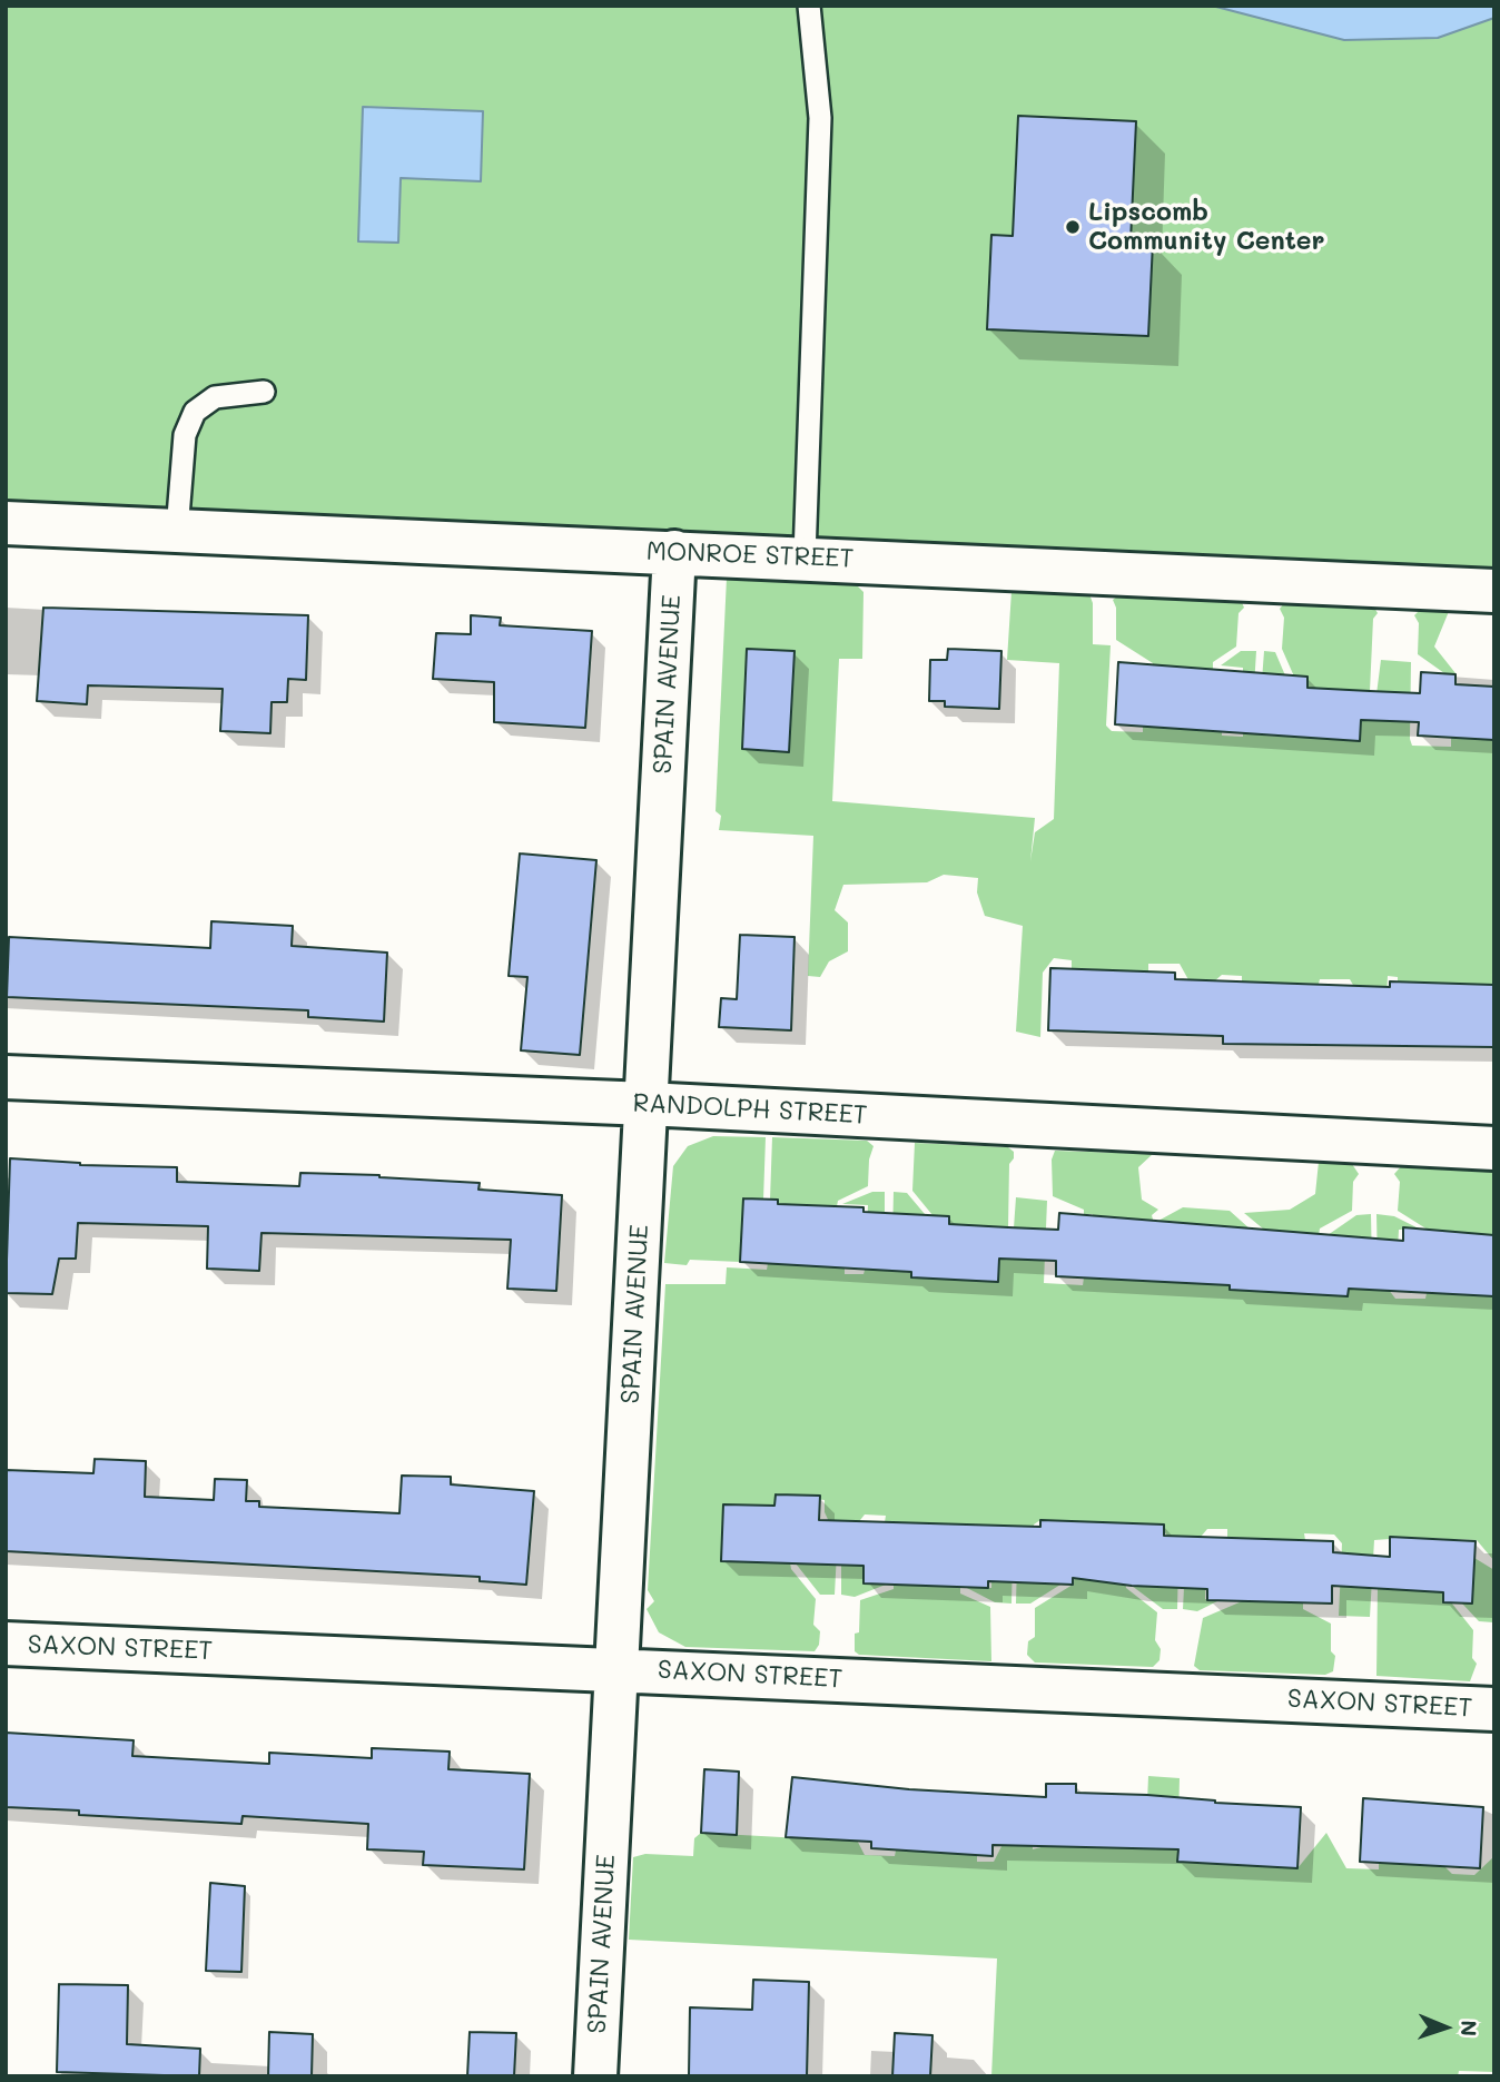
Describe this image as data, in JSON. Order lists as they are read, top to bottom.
{
  "streets": {
    "street": [
      "MONROE STREET",
      "SPAIN AVENUE",
      "RANDOLPH STREET",
      "SAXON STREET"
    ]
  },
  "crossings": [
    ["MONROE STREET", "SPAIN AVENUE"],
    ["SPAIN AVENUE", "RANDOLPH STREET"],
    ["SPAIN AVENUE", "SAXON STREET"]
  ],
  "places": ["Lipscomb Community Center"],
  "north": "right"
}
